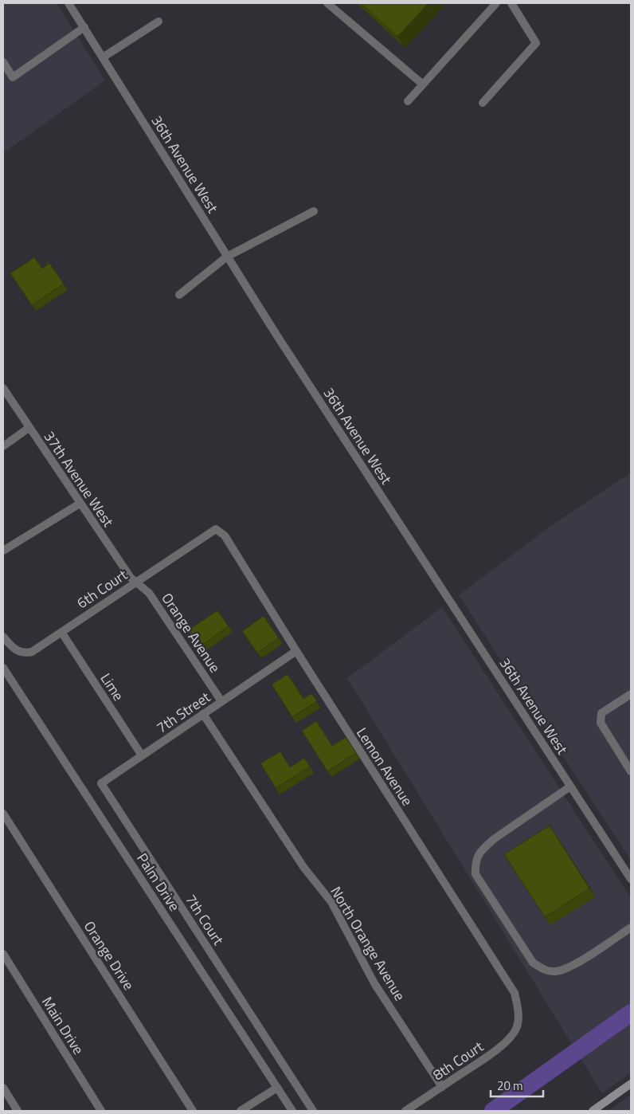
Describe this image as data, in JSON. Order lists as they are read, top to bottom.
{
  "streets": {
    "street": [
      "36th Avenue West",
      "37th Avenue West",
      "6th Court",
      "Orange Avenue",
      "Lime",
      "7th Street",
      "Lemon Avenue",
      "Palm Drive",
      "7th Court",
      "North Orange Avenue",
      "Orange Drive",
      "Main Drive",
      "8th Court"
    ]
  },
  "crossings": [
    ["37th Avenue West", "6th Court"],
    ["37th Avenue West", "Orange Avenue"],
    ["6th Court", "Orange Avenue"],
    ["6th Court", "Lime"],
    ["6th Court", "Lemon Avenue"],
    ["Orange Avenue", "7th Street"],
    ["Lime", "7th Street"],
    ["Lime", "7th Court"],
    ["7th Street", "Lemon Avenue"],
    ["7th Street", "7th Court"],
    ["7th Street", "North Orange Avenue"],
    ["Lemon Avenue", "8th Court"],
    ["North Orange Avenue", "8th Court"]
  ],
  "scale_bar": "20 m"
}
